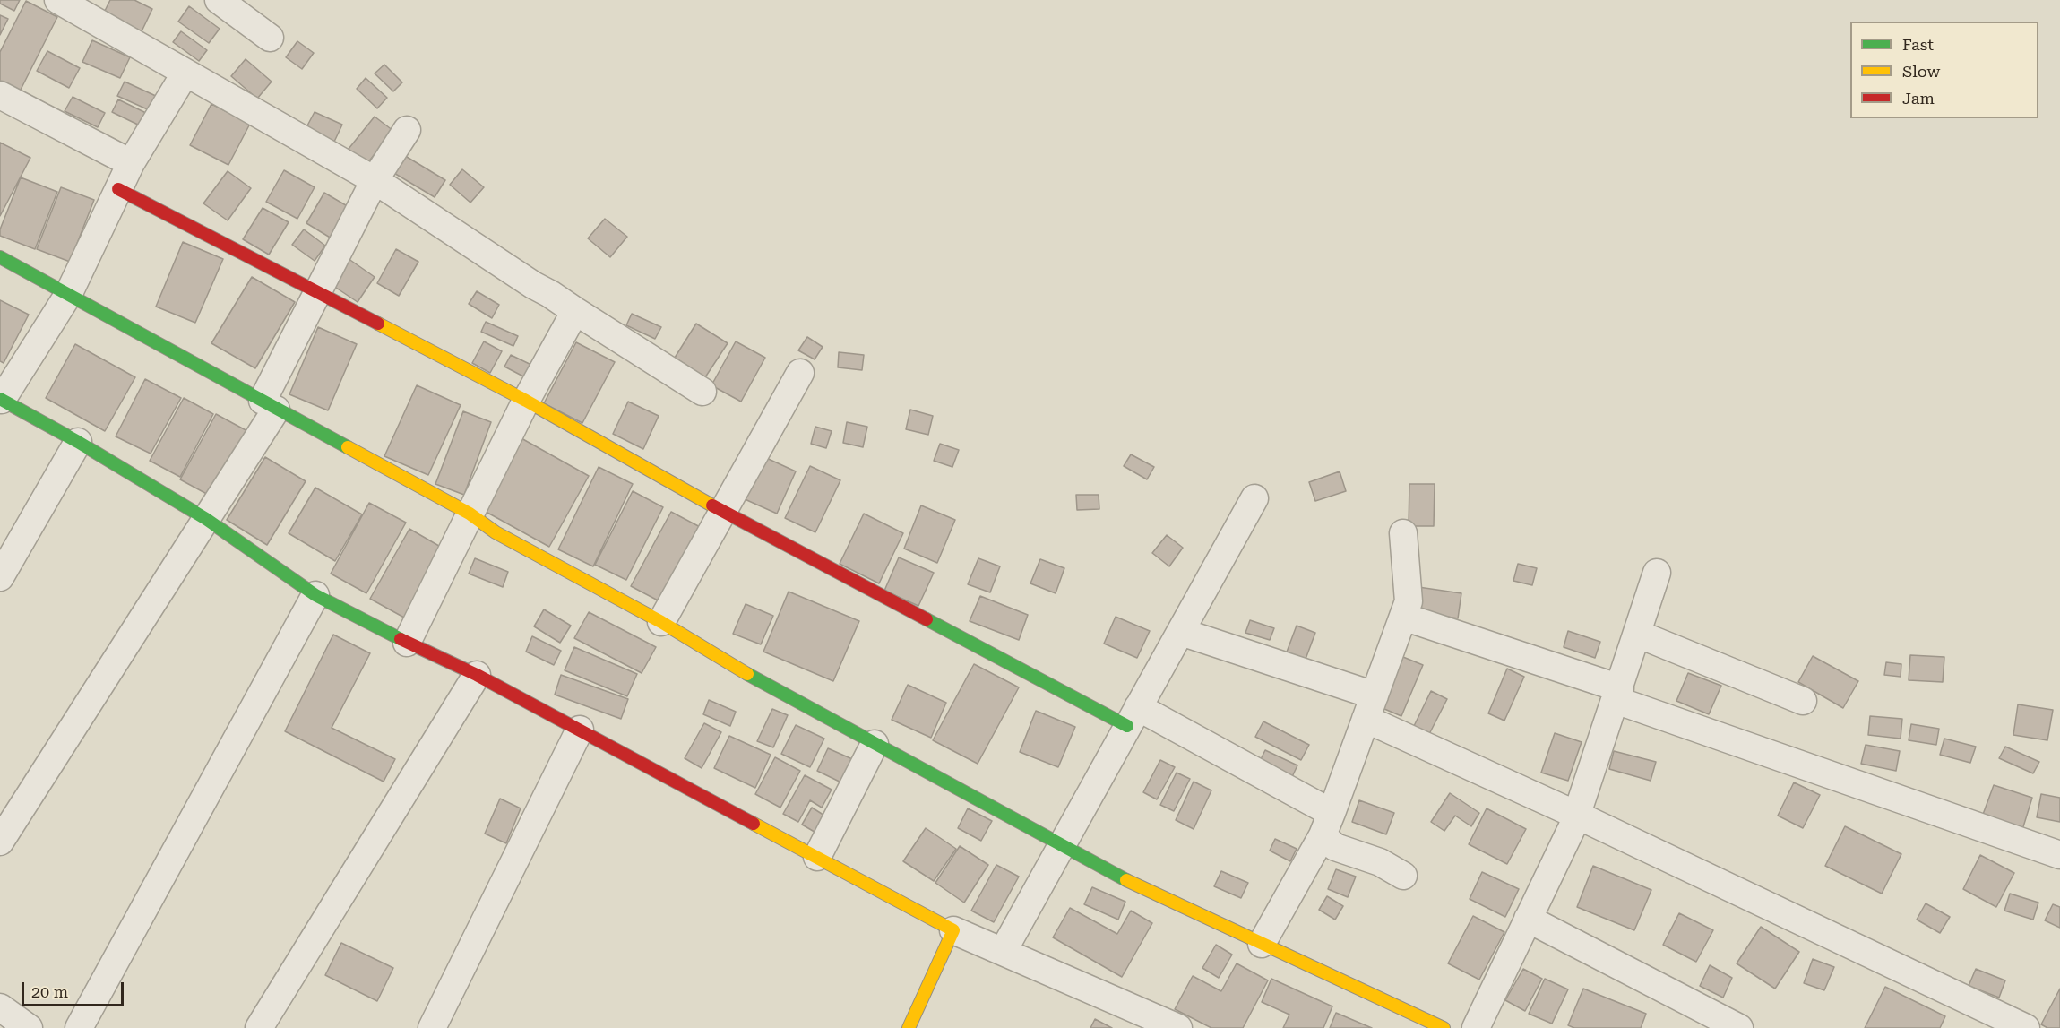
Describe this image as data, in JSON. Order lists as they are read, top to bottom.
{
  "legend": ["Fast", "Slow", "Jam"],
  "scale_bar": "20 m"
}
